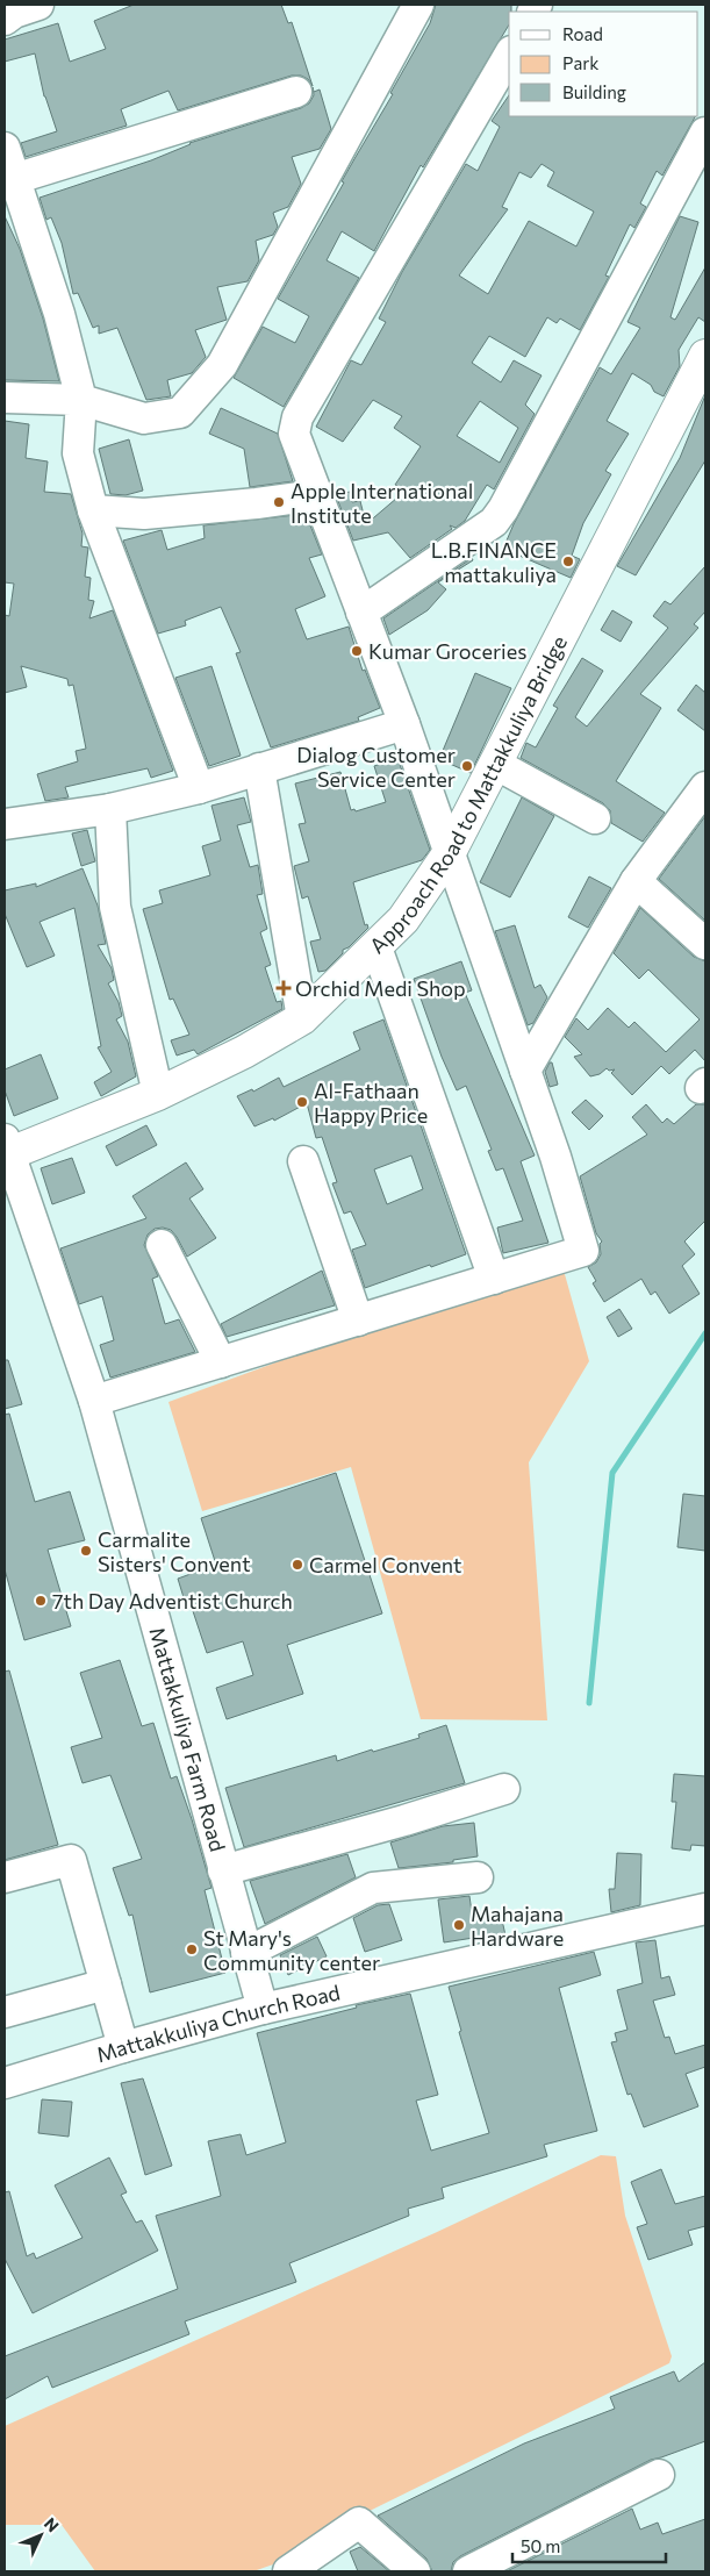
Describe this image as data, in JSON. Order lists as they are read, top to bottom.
{
  "streets": {
    "main road": ["Approach Road to Mattakkuliya Bridge"],
    "street": ["Mattakkuliya Farm Road", "Mattakkuliya Church Road"]
  },
  "crossings": [
    ["Approach Road to Mattakkuliya Bridge", "Mattakkuliya Farm Road"],
    ["Mattakkuliya Farm Road", "Mattakkuliya Church Road"]
  ],
  "places": {
    "other": [
      "Apple International Institute",
      "L.B.FINANCE mattakuliya",
      "Kumar Groceries",
      "Dialog Customer Service Center",
      "Al-Fathaan Happy Price",
      "Carmalite Sisters' Convent",
      "Carmel Convent",
      "7th Day Adventist Church",
      "Mahajana Hardware",
      "St Mary's Community center"
    ],
    "health": ["Orchid Medi Shop"]
  },
  "legend": ["Road", "Park", "Building"],
  "scale_bar": "50 m",
  "north": "top right"
}
